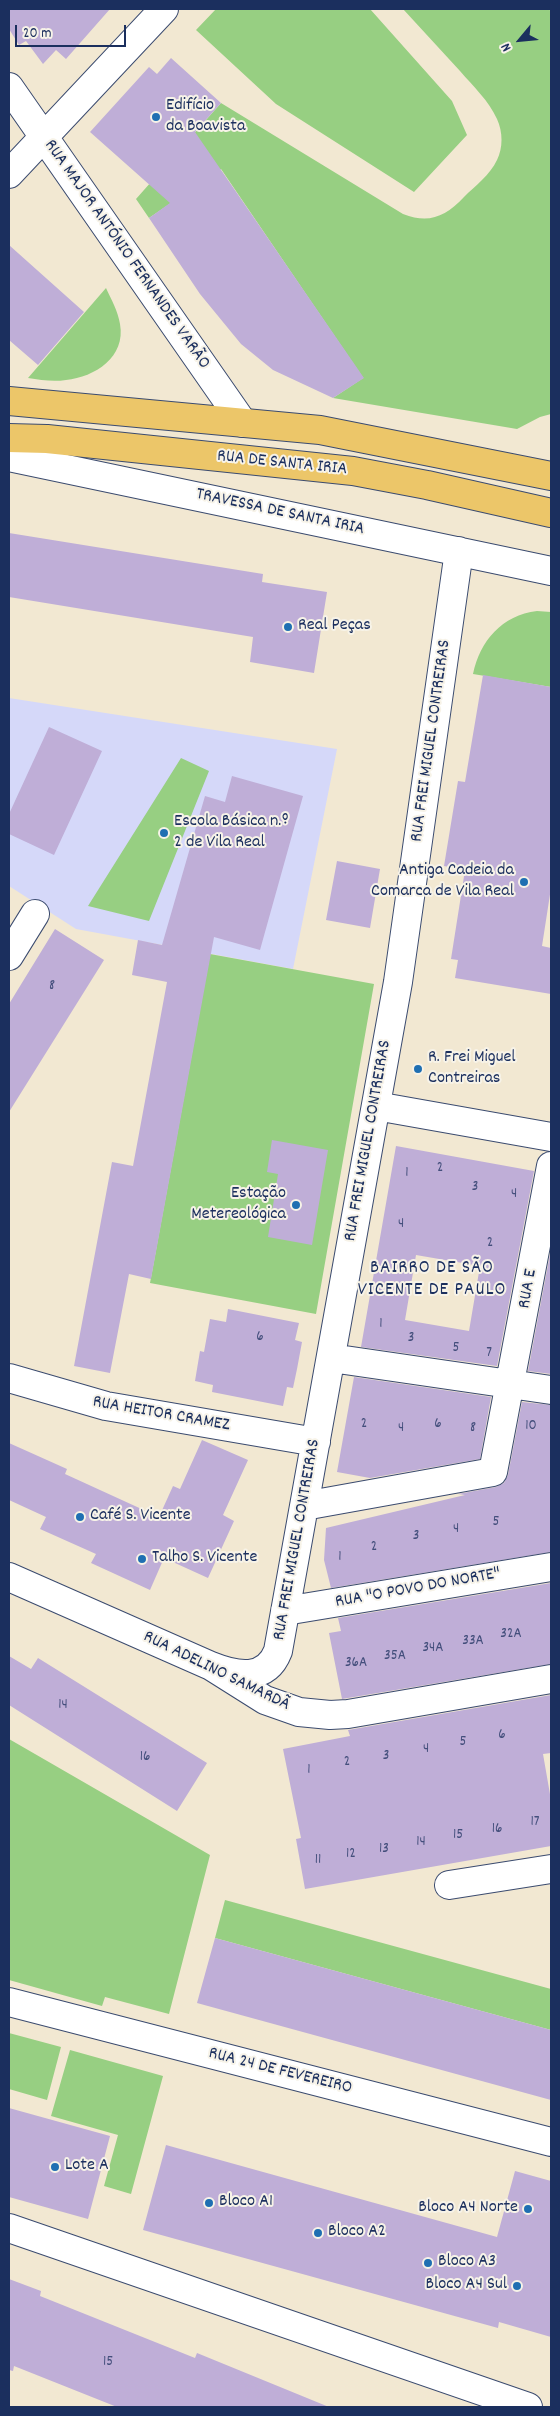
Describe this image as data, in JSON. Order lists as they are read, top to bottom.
{
  "streets": {
    "main road": ["RUA DE SANTA IRIA"],
    "street": [
      "RUA MAJOR ANTÓNIO FERNANDES VARÃO",
      "TRAVESSA DE SANTA IRIA",
      "RUA FREI MIGUEL CONTREIRAS",
      "RUA E",
      "RUA HEITOR CRAMEZ",
      "RUA \"O POVO DO NORTE\"",
      "RUA ADELINO SAMARDÃ",
      "RUA 24 DE FEVEREIRO"
    ]
  },
  "crossings": [
    ["RUA MAJOR ANTÓNIO FERNANDES VARÃO", "RUA DE SANTA IRIA"],
    ["TRAVESSA DE SANTA IRIA", "RUA FREI MIGUEL CONTREIRAS"],
    ["RUA FREI MIGUEL CONTREIRAS", "RUA E"],
    ["RUA FREI MIGUEL CONTREIRAS", "RUA HEITOR CRAMEZ"],
    ["RUA FREI MIGUEL CONTREIRAS", "RUA \"O POVO DO NORTE\""],
    ["RUA FREI MIGUEL CONTREIRAS", "RUA ADELINO SAMARDÃ"]
  ],
  "districts": ["BAIRRO DE SÃO VICENTE DE PAULO"],
  "places": [
    "Edifício da Boavista",
    "Real Peças",
    "Escola Básica n.º 2 de Vila Real",
    "Antiga Cadeia da Comarca de Vila Real",
    "R. Frei Miguel Contreiras",
    "Estação Metereológica",
    "Café S. Vicente",
    "Talho S. Vicente",
    "Lote A",
    "Bloco A1",
    "Bloco A4 Norte",
    "Bloco A2",
    "Bloco A3",
    "Bloco A4 Sul"
  ],
  "house_numbers": [
    "8",
    "2",
    "1",
    "3",
    "4",
    "4",
    "2",
    "1",
    "6",
    "3",
    "5",
    "7",
    "2",
    "6",
    "10",
    "4",
    "8",
    "5",
    "4",
    "3",
    "2",
    "1",
    "32A",
    "33A",
    "34A",
    "35A",
    "36A",
    "14",
    "6",
    "5",
    "4",
    "3",
    "16",
    "2",
    "1",
    "17",
    "16",
    "15",
    "14",
    "13",
    "12",
    "11",
    "15"
  ],
  "scale_bar": "20 m",
  "north": "bottom left"
}
